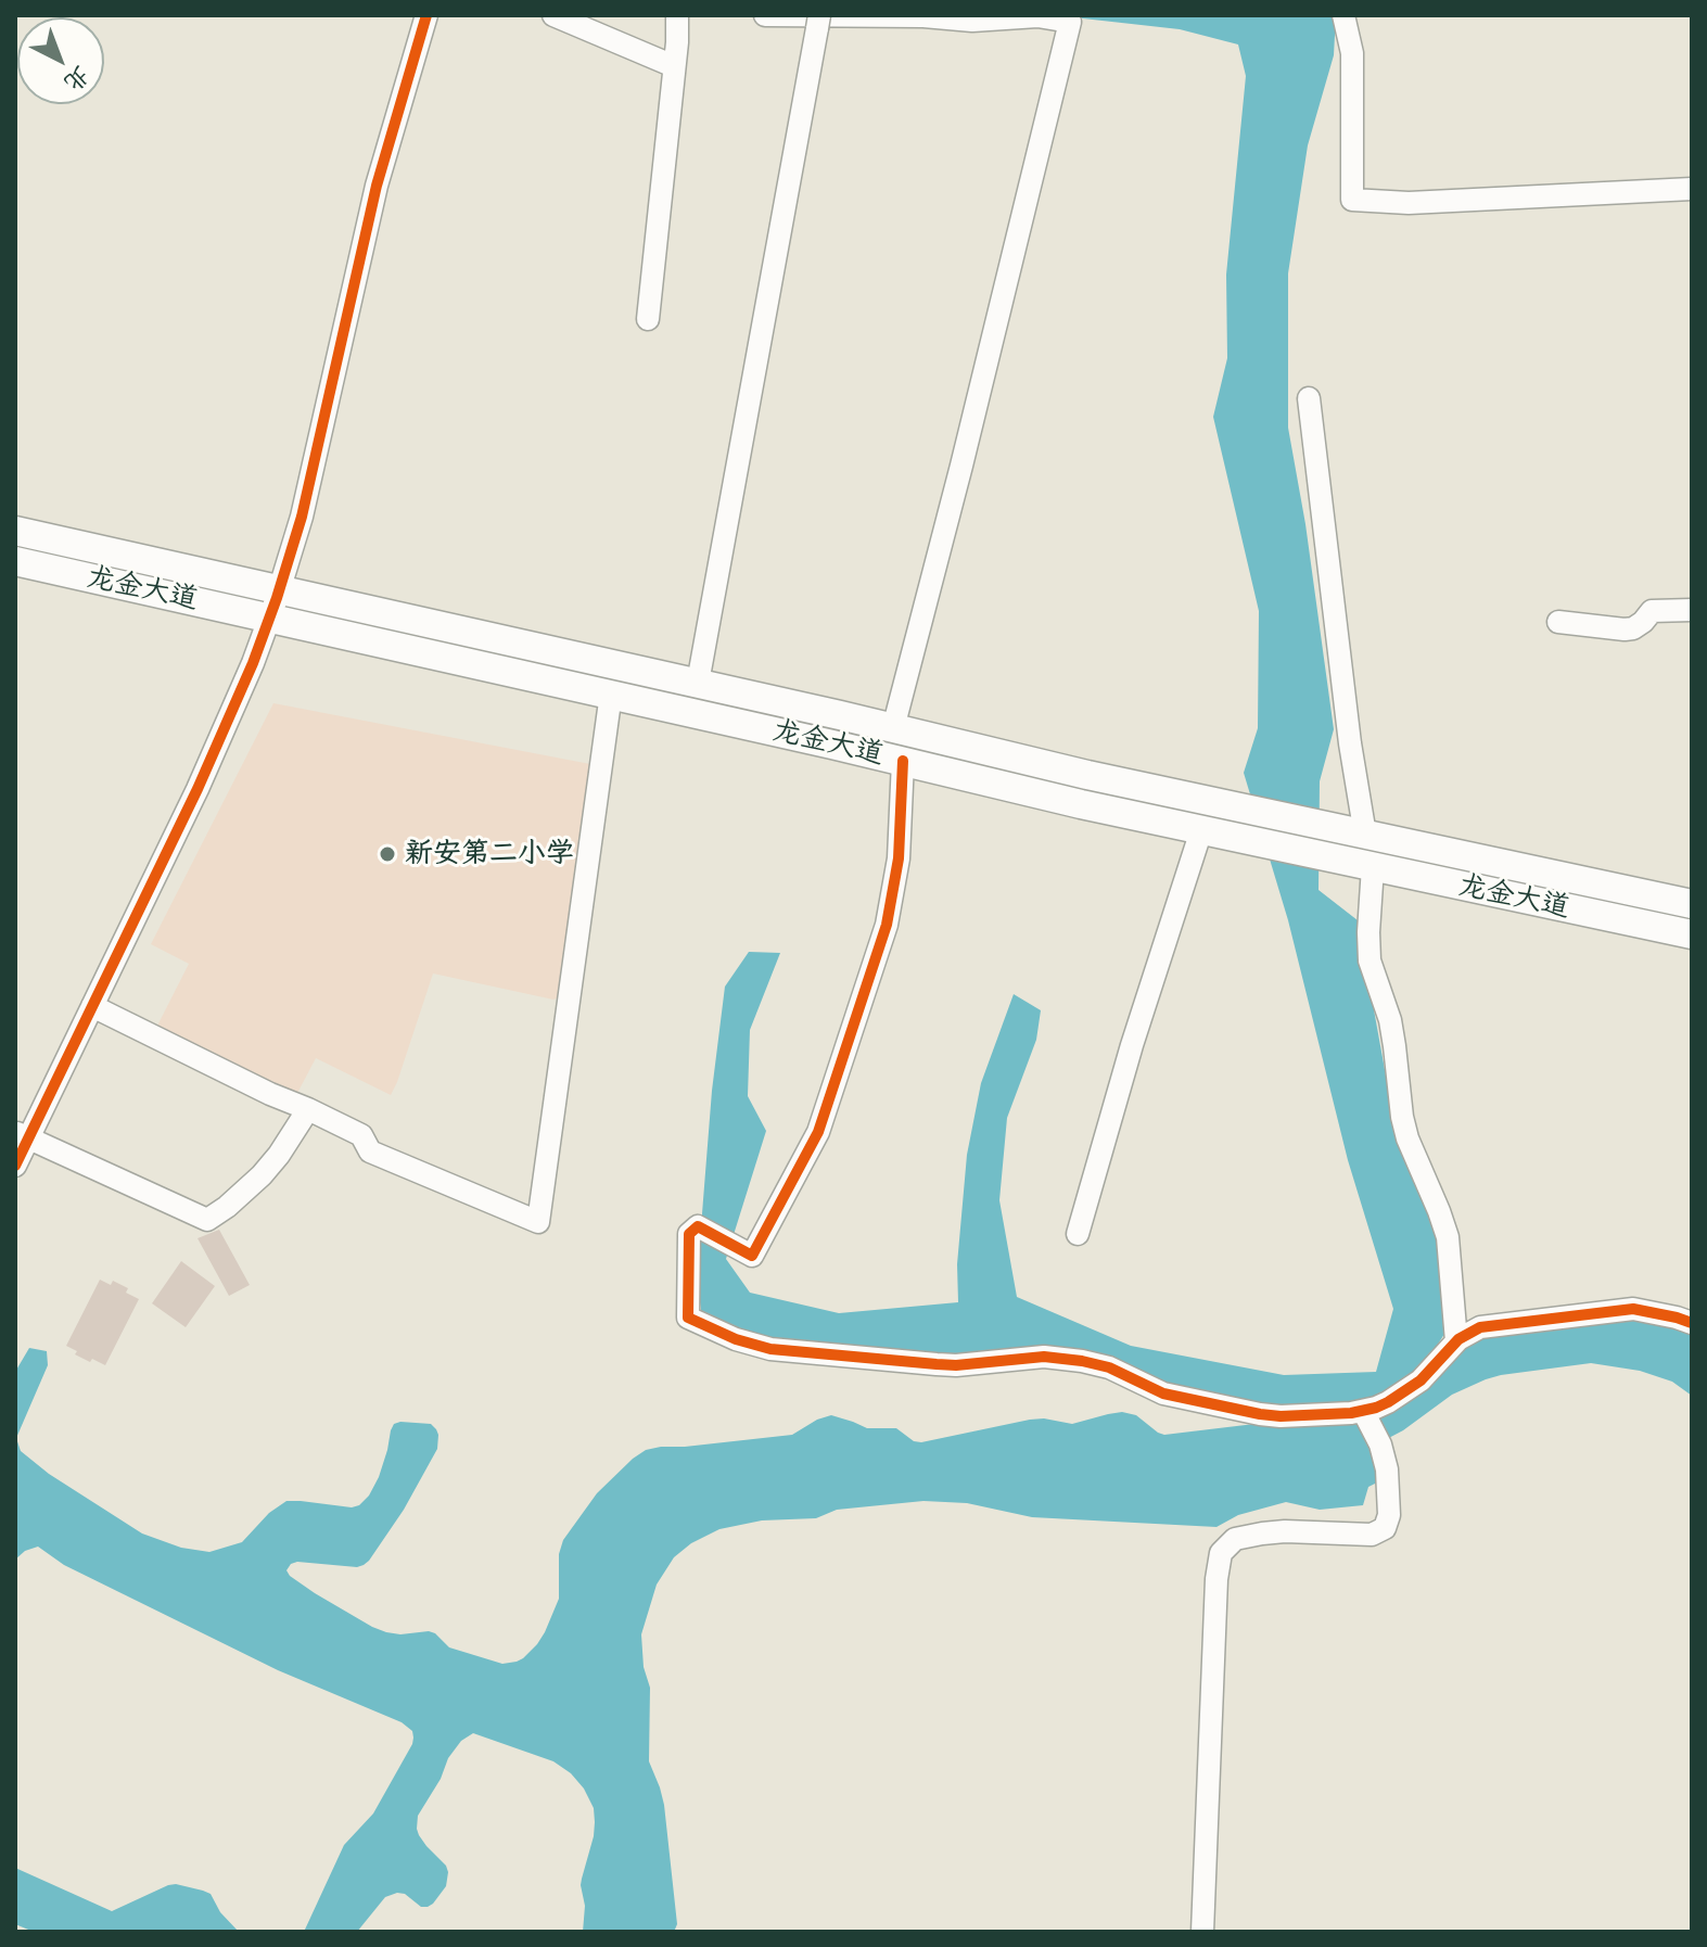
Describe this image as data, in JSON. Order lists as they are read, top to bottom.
{
  "streets": {
    "main road": ["龙金大道"]
  },
  "places": ["新安第二小学"],
  "north": "bottom right"
}
